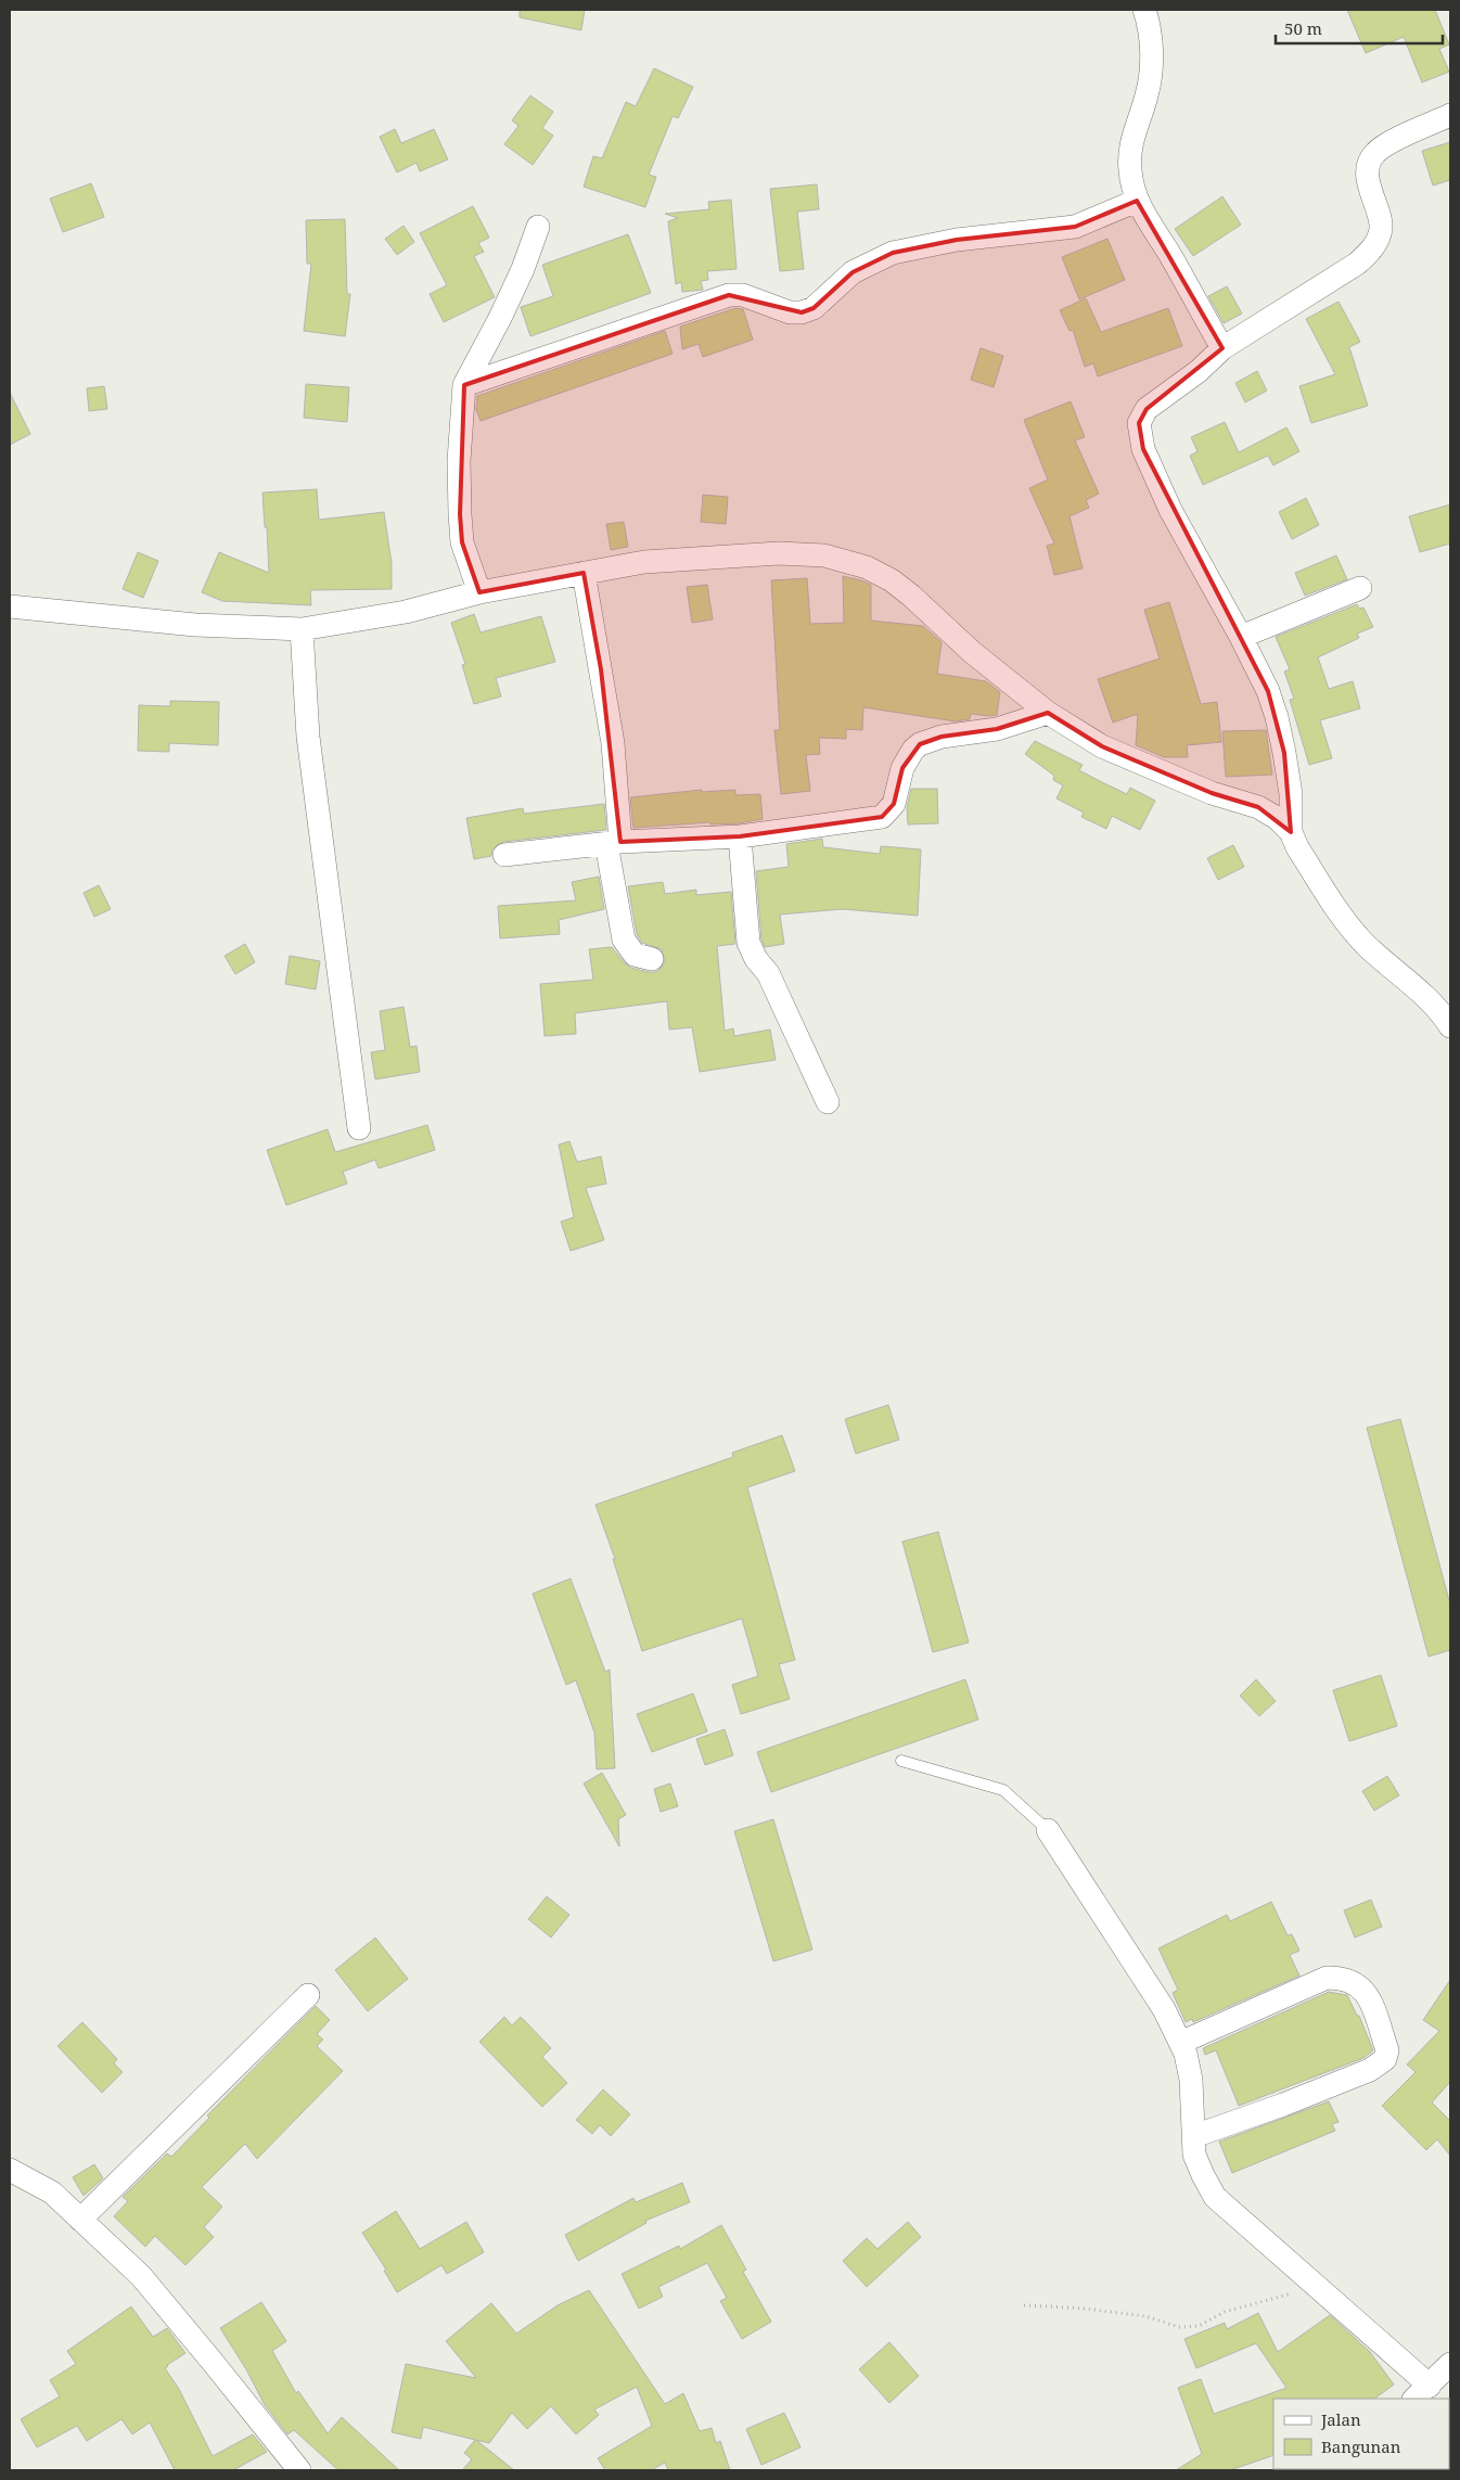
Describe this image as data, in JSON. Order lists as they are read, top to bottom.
{
  "legend": ["Jalan", "Bangunan"],
  "scale_bar": "50 m"
}
